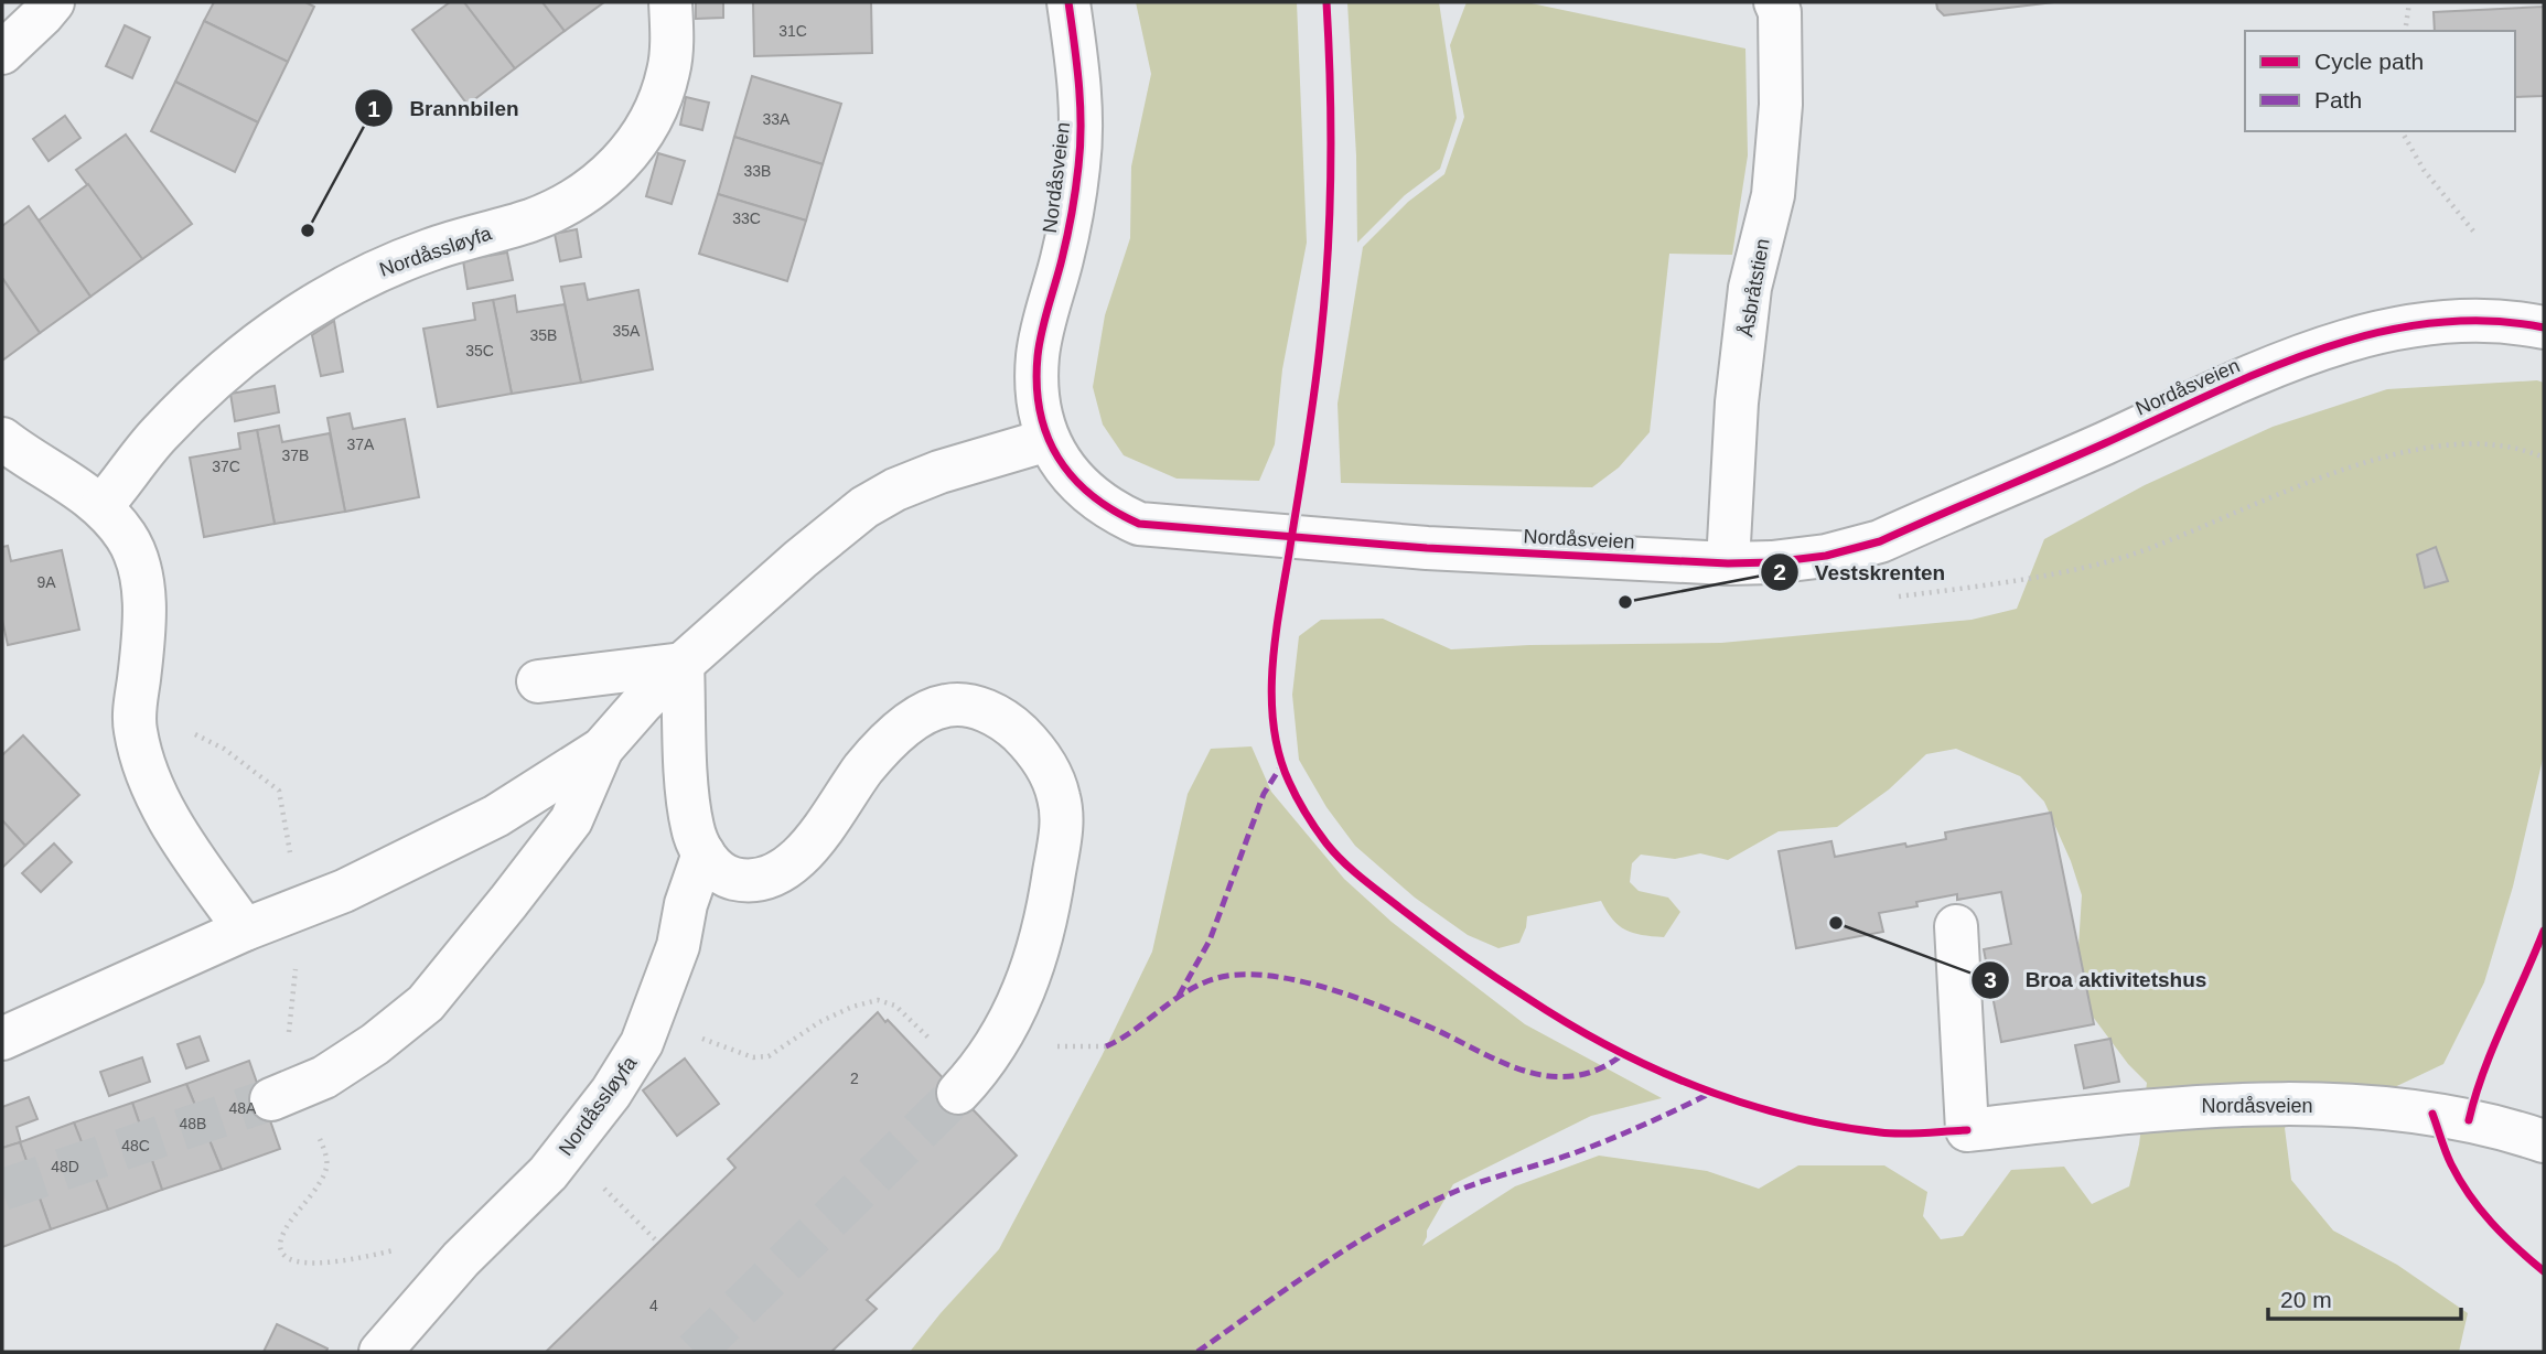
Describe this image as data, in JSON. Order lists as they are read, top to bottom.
{
  "streets": {
    "street": ["Nordåsveien", "Nordåssløyfa", "Åsbråtstien"]
  },
  "crossings": [
    ["Nordåsveien", "Åsbråtstien"]
  ],
  "places": ["Brannbilen", "Vestskrenten", "Broa aktivitetshus"],
  "house_numbers": [
    "31C",
    "33A",
    "33B",
    "33C",
    "35A",
    "35B",
    "35C",
    "37A",
    "37B",
    "37C",
    "9A",
    "2",
    "48A",
    "48B",
    "48C",
    "48D",
    "4"
  ],
  "legend": ["Cycle path", "Path"],
  "scale_bar": "20 m"
}
